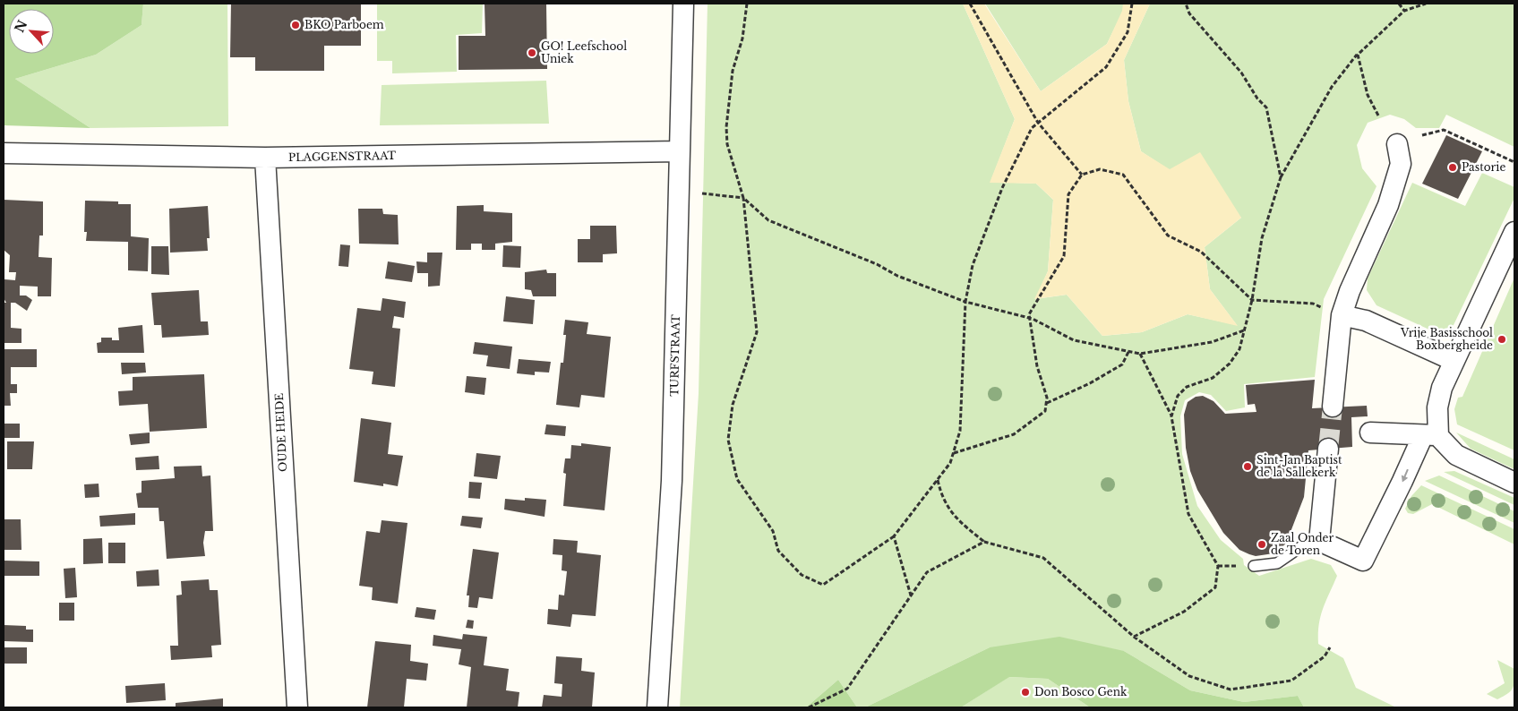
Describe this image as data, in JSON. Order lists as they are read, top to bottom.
{
  "streets": {
    "street": ["PLAGGENSTRAAT", "TURFSTRAAT", "OUDE HEIDE"]
  },
  "crossings": [
    ["PLAGGENSTRAAT", "TURFSTRAAT"],
    ["PLAGGENSTRAAT", "OUDE HEIDE"]
  ],
  "places": [
    "BKO Parboem",
    "GO! Leefschool Uniek",
    "Pastorie",
    "Vrije Basisschool Boxbergheide",
    "Sint-Jan Baptist de la Sallekerk",
    "Zaal Onder de Toren",
    "Don Bosco Genk"
  ],
  "north": "top left"
}
